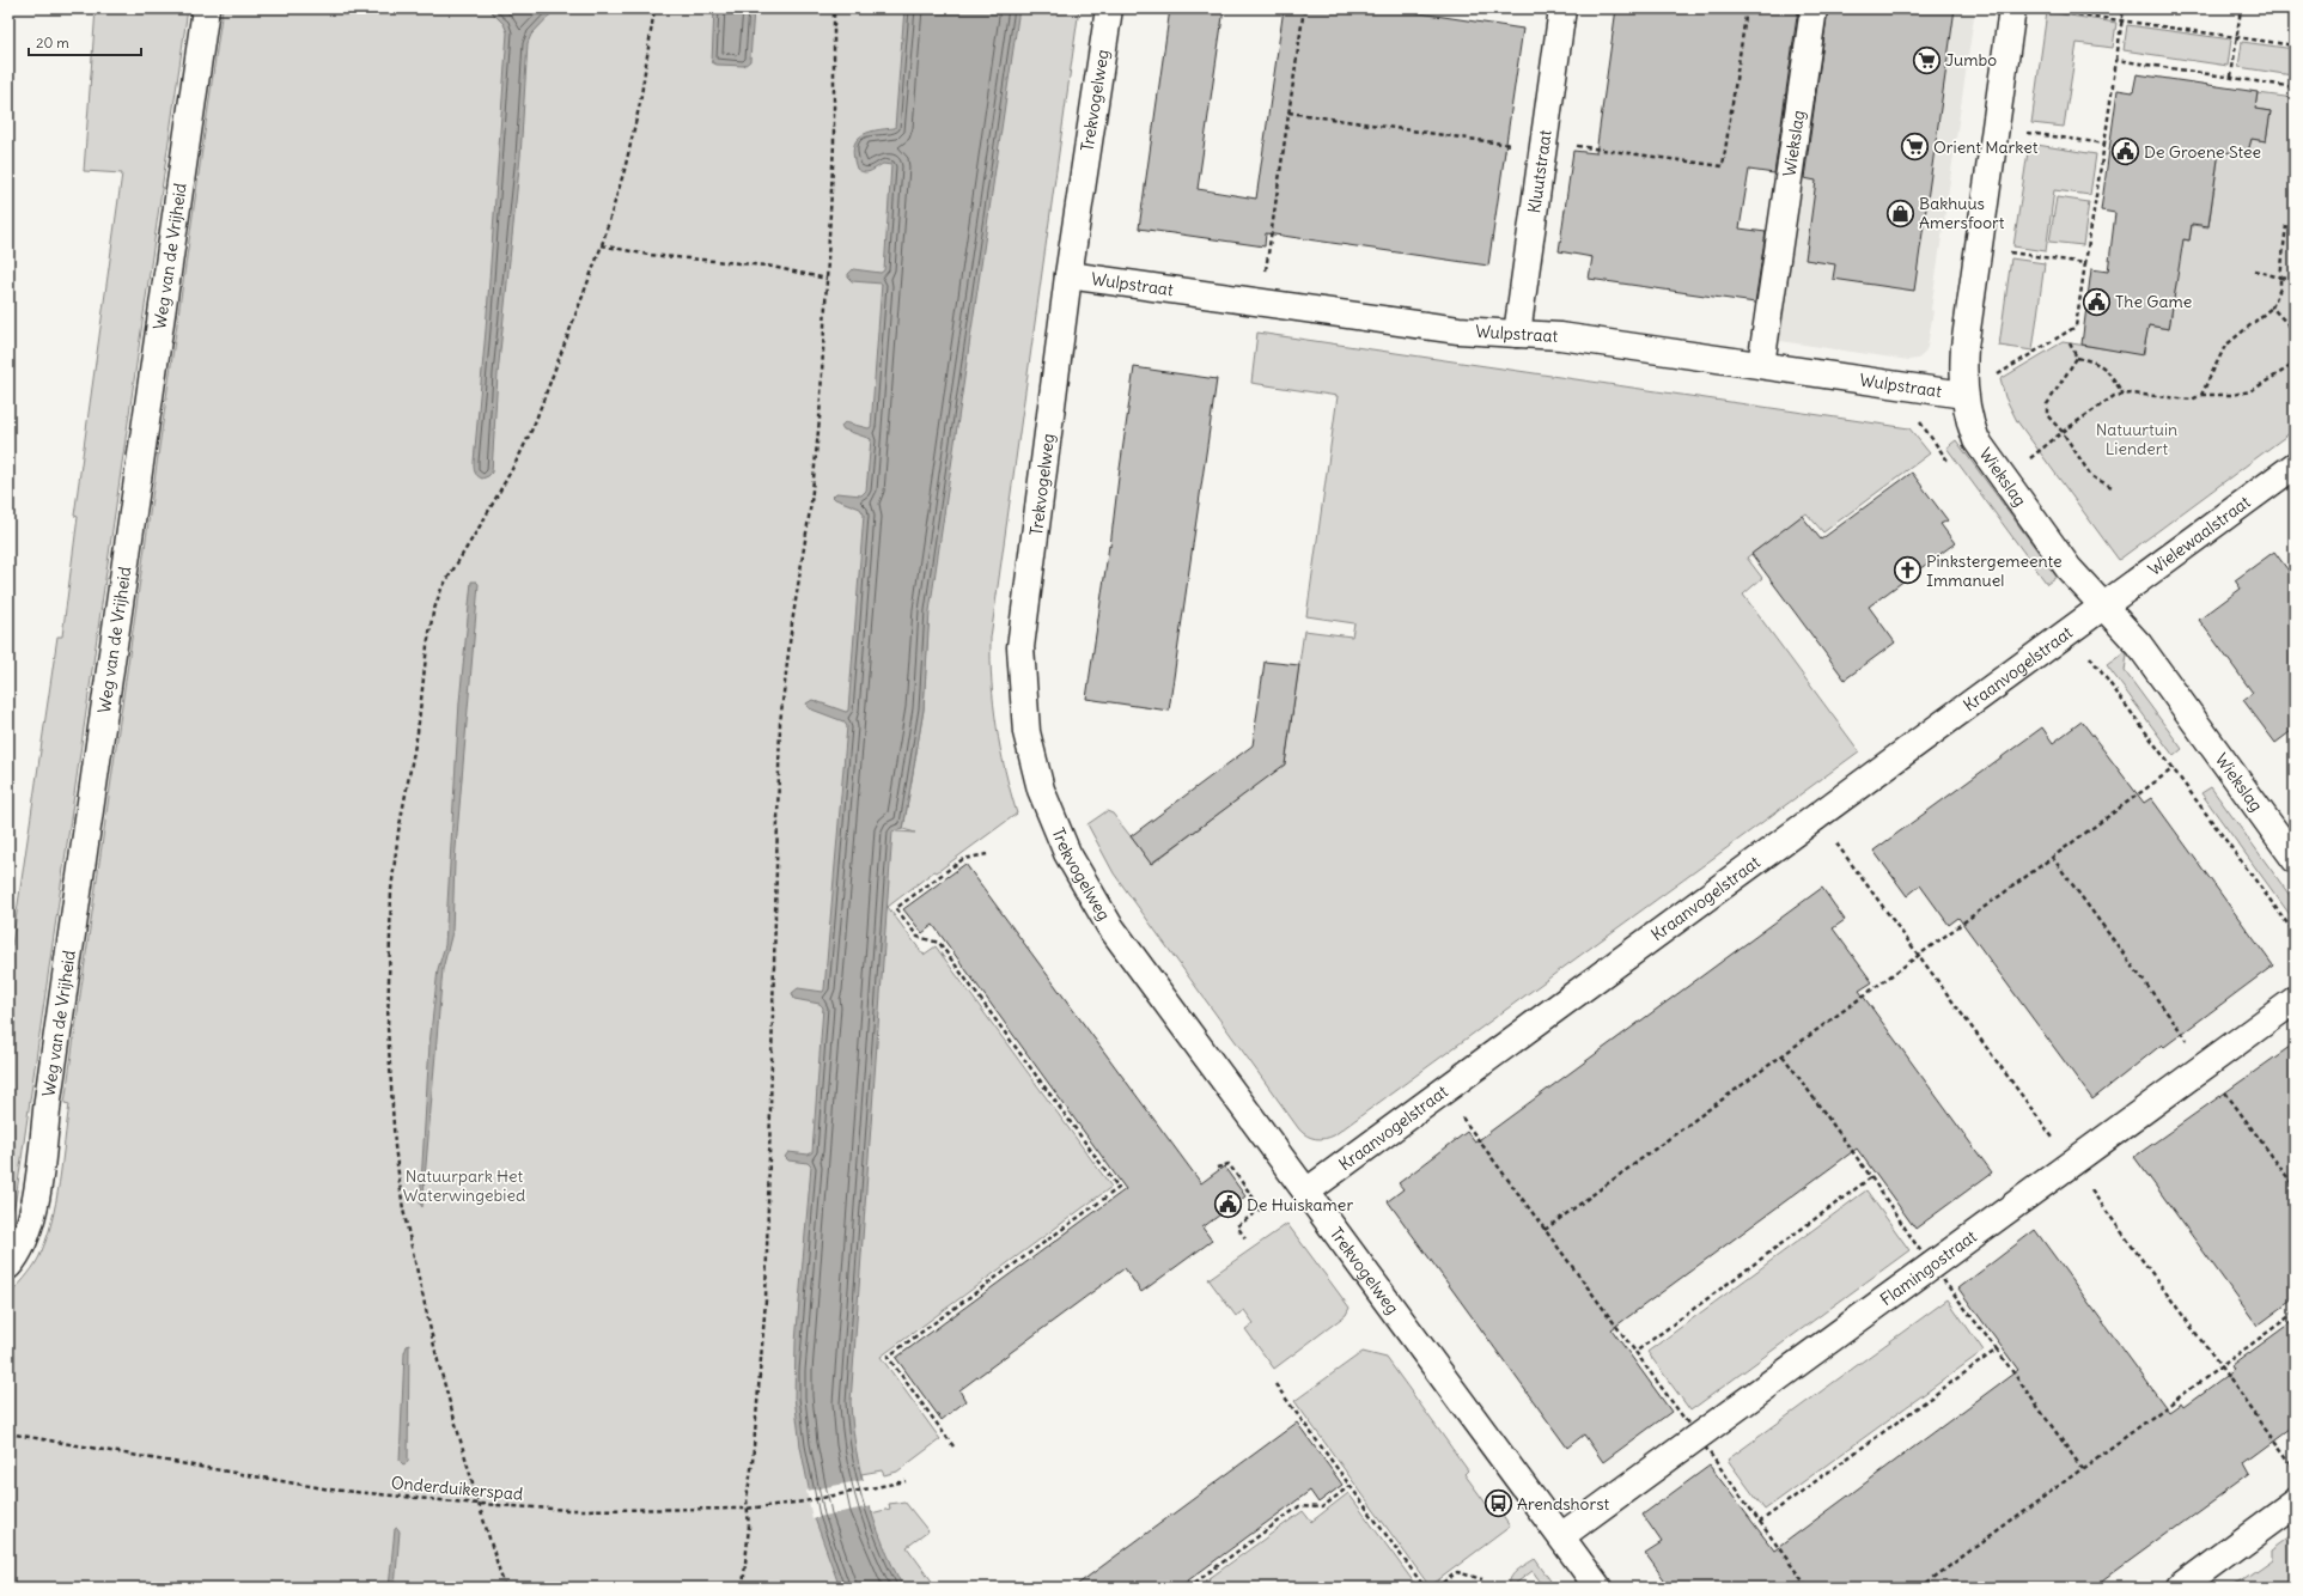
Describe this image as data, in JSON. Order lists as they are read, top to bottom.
{
  "streets": {
    "street": [
      "Trekvogelweg",
      "Wiekslag",
      "Kluutstraat",
      "Weg van de Vrijheid",
      "Wulpstraat",
      "Wielewaalstraat",
      "Kraanvogelstraat",
      "Flamingostraat"
    ],
    "path": ["Onderduikerspad"]
  },
  "crossings": [
    ["Trekvogelweg", "Wulpstraat"],
    ["Trekvogelweg", "Kraanvogelstraat"],
    ["Trekvogelweg", "Flamingostraat"],
    ["Wiekslag", "Wulpstraat"],
    ["Wiekslag", "Wielewaalstraat"],
    ["Wiekslag", "Kraanvogelstraat"],
    ["Kluutstraat", "Wulpstraat"],
    ["Wielewaalstraat", "Kraanvogelstraat"]
  ],
  "parks": ["Natuurtuin Liendert", "Natuurpark Het Waterwingebied"],
  "places": {
    "supermarket": ["Jumbo", "Orient Market"],
    "public building": ["De Groene Stee", "The Game", "De Huiskamer"],
    "shop": ["Bakhuus Amersfoort"],
    "church": ["Pinkstergemeente Immanuel"],
    "bus stop": ["Arendshorst"]
  },
  "scale_bar": "20 m"
}
